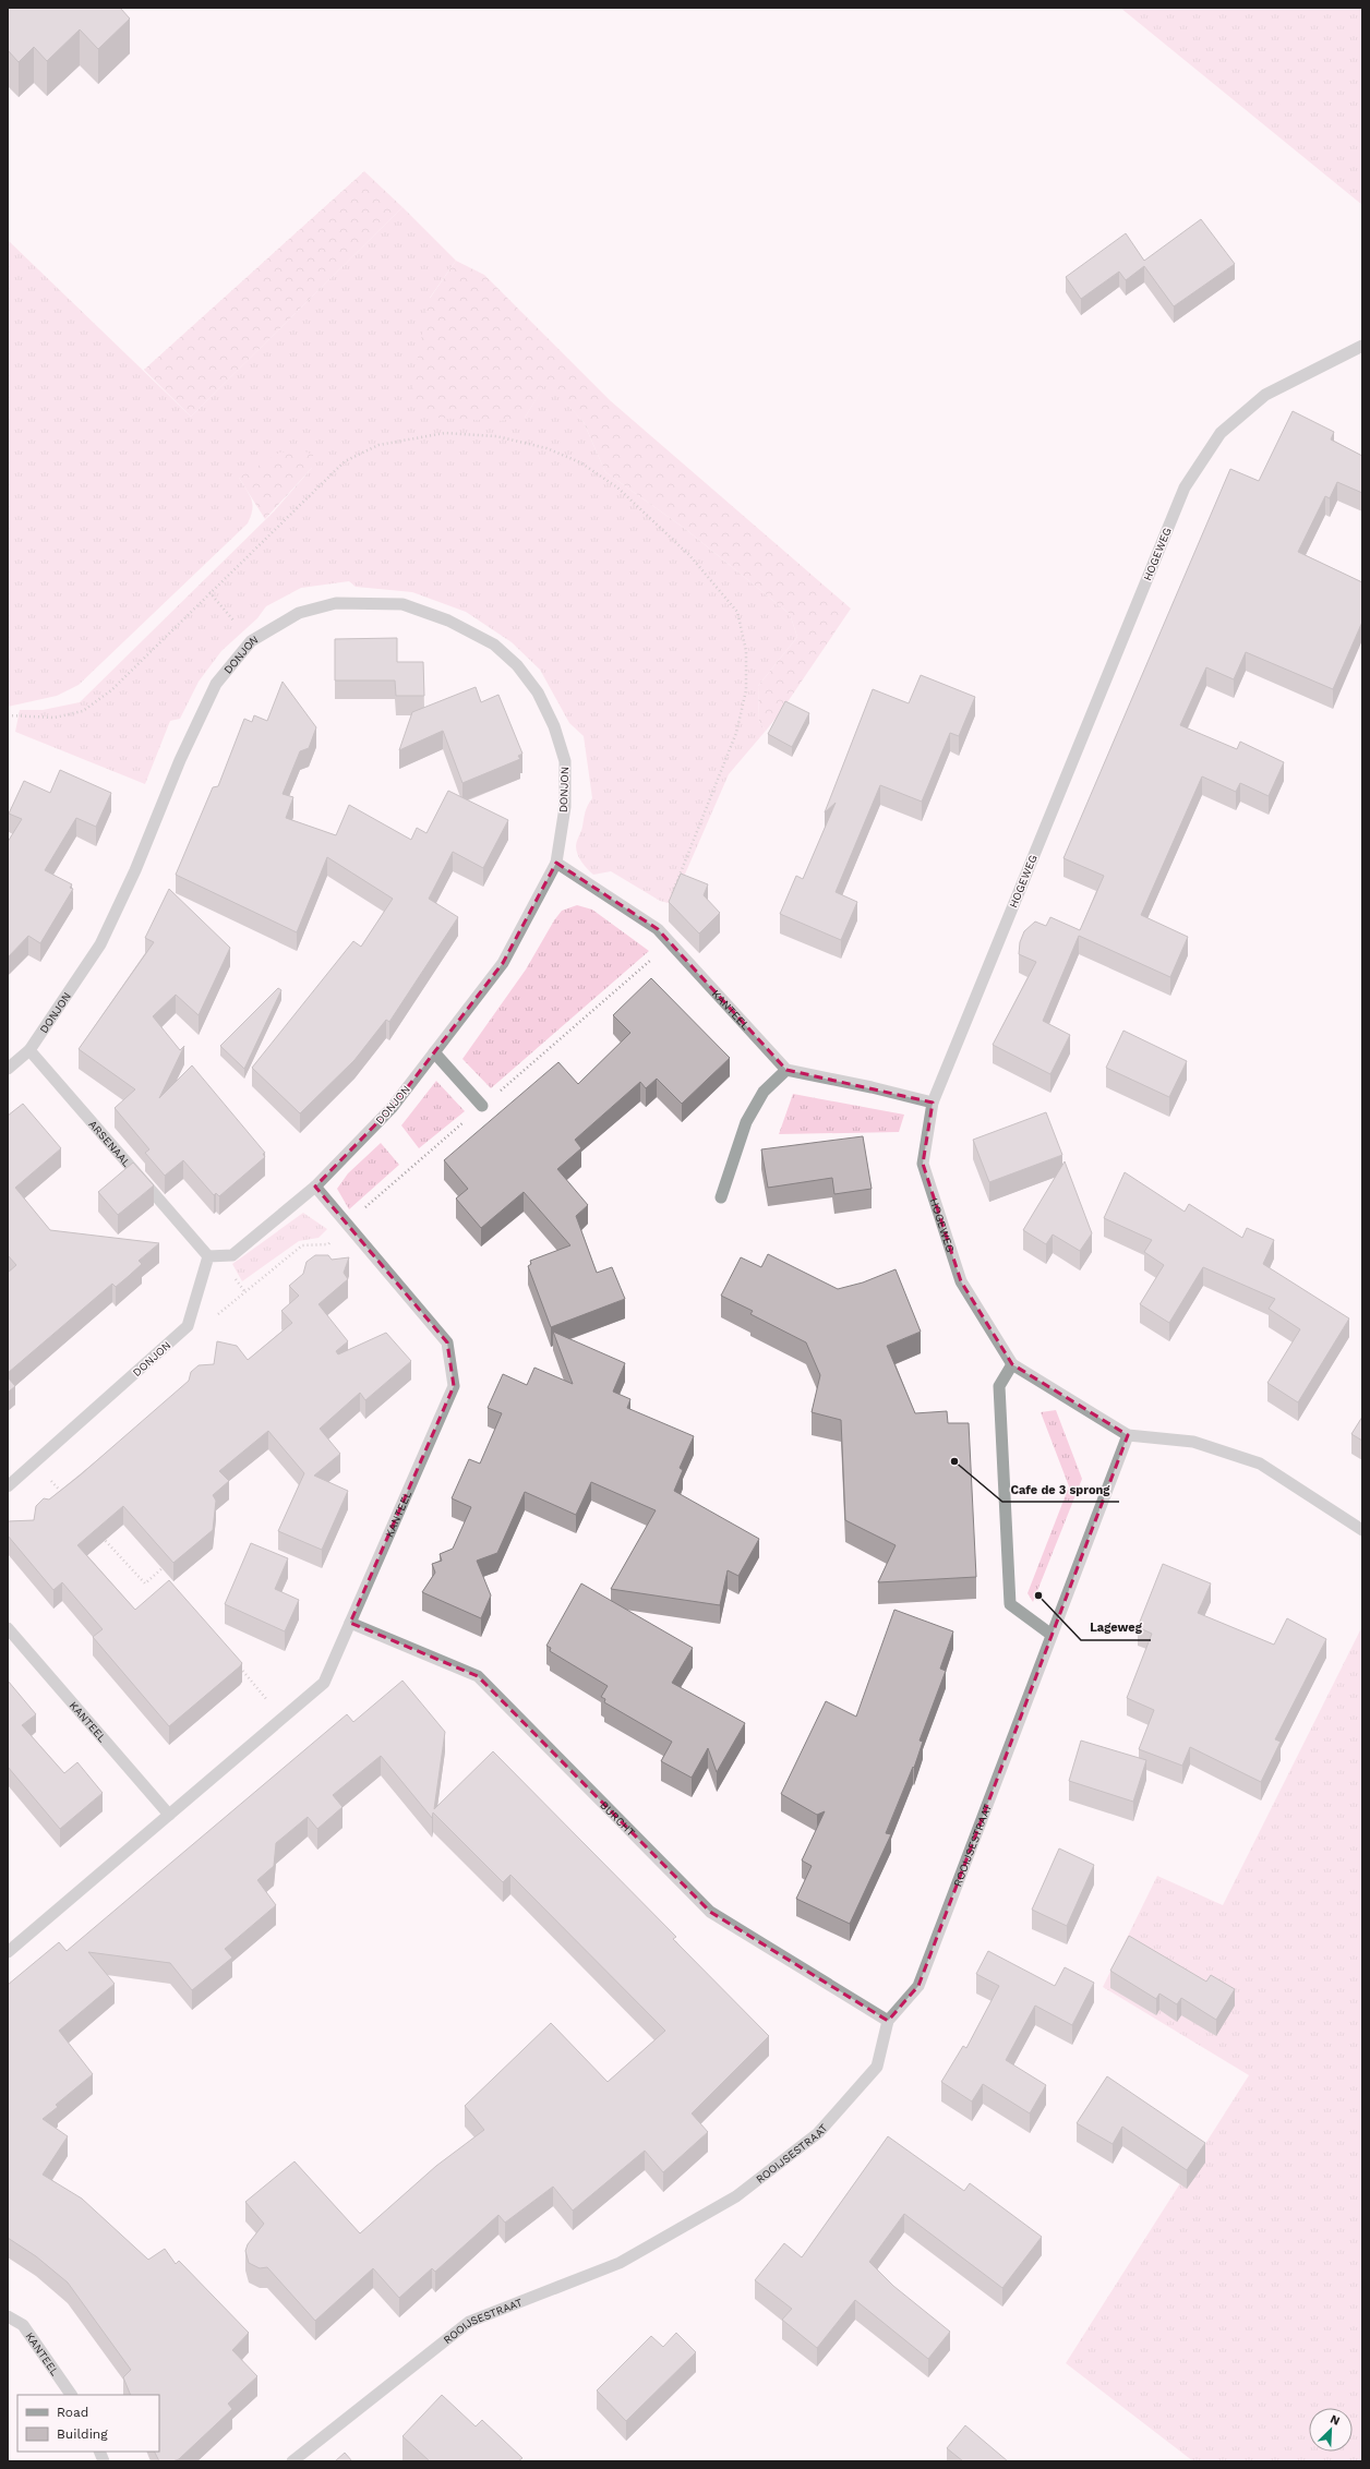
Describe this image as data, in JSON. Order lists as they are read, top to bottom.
{
  "streets": {
    "street": [
      "HOGEWEG",
      "DONJON",
      "KANTEEL",
      "ARSENAAL",
      "BURCHT",
      "ROOIJSESTRAAT"
    ]
  },
  "crossings": [
    ["HOGEWEG", "ROOIJSESTRAAT"],
    ["DONJON", "KANTEEL"],
    ["DONJON", "ARSENAAL"],
    ["KANTEEL", "BURCHT"],
    ["BURCHT", "ROOIJSESTRAAT"]
  ],
  "places": ["Cafe de 3 sprong", "Lageweg"],
  "legend": ["Road", "Building"],
  "north": "top right"
}
